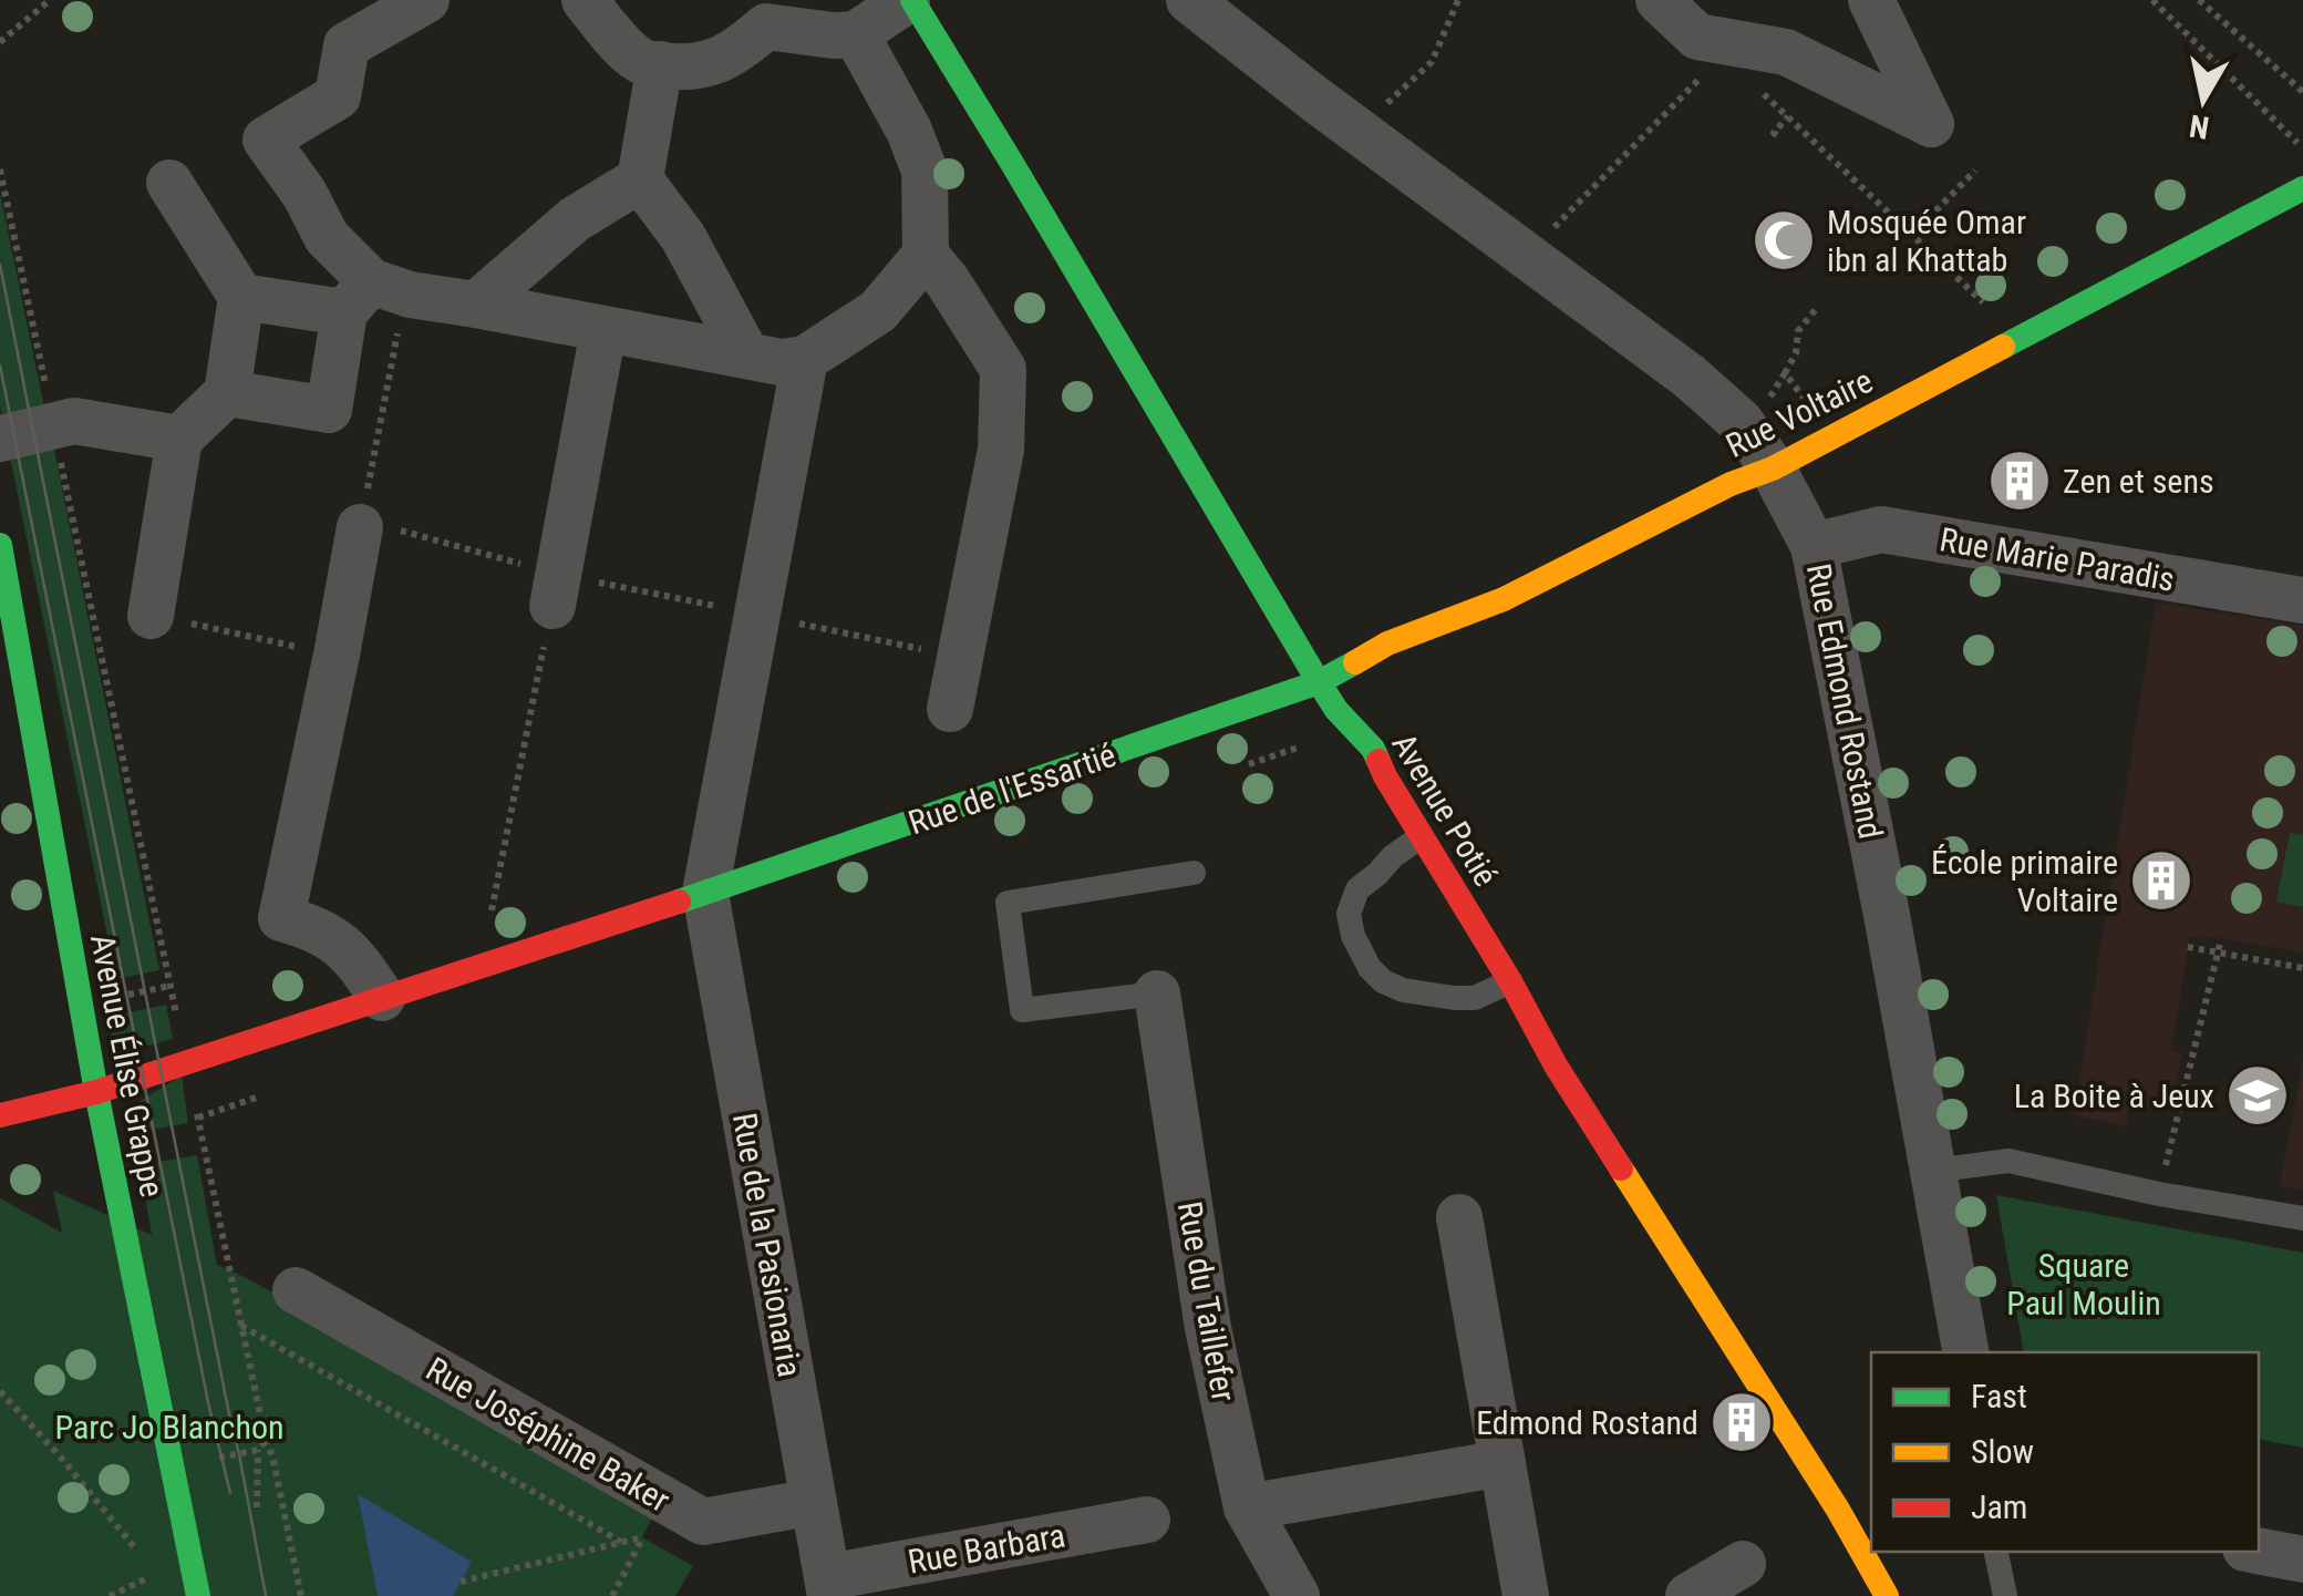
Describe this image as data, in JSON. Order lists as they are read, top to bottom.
{
  "streets": {
    "street": [
      "Rue Voltaire",
      "Rue Marie Paradis",
      "Rue Edmond Rostand",
      "Rue de l'Essartié",
      "Avenue Potié",
      "Avenue Élise Grappe",
      "Rue de la Pasionaria",
      "Rue du Taillefer",
      "Rue Joséphine Baker",
      "Rue Barbara"
    ]
  },
  "crossings": [
    ["Rue Voltaire", "Rue Edmond Rostand"],
    ["Rue Voltaire", "Rue de l'Essartié"],
    ["Rue Voltaire", "Avenue Potié"],
    ["Rue Marie Paradis", "Rue Edmond Rostand"],
    ["Rue de l'Essartié", "Avenue Potié"],
    ["Rue de l'Essartié", "Avenue Élise Grappe"],
    ["Rue de l'Essartié", "Rue de la Pasionaria"],
    ["Rue de la Pasionaria", "Rue Joséphine Baker"],
    ["Rue de la Pasionaria", "Rue Barbara"]
  ],
  "parks": ["Square Paul Moulin", "Parc Jo Blanchon"],
  "places": {
    "mosque": ["Mosquée Omar ibn al Khattab"],
    "building": ["Zen et sens", "École primaire Voltaire", "Edmond Rostand"],
    "school or university": ["La Boite à Jeux"]
  },
  "legend": ["Fast", "Slow", "Jam"],
  "north": "bottom"
}
